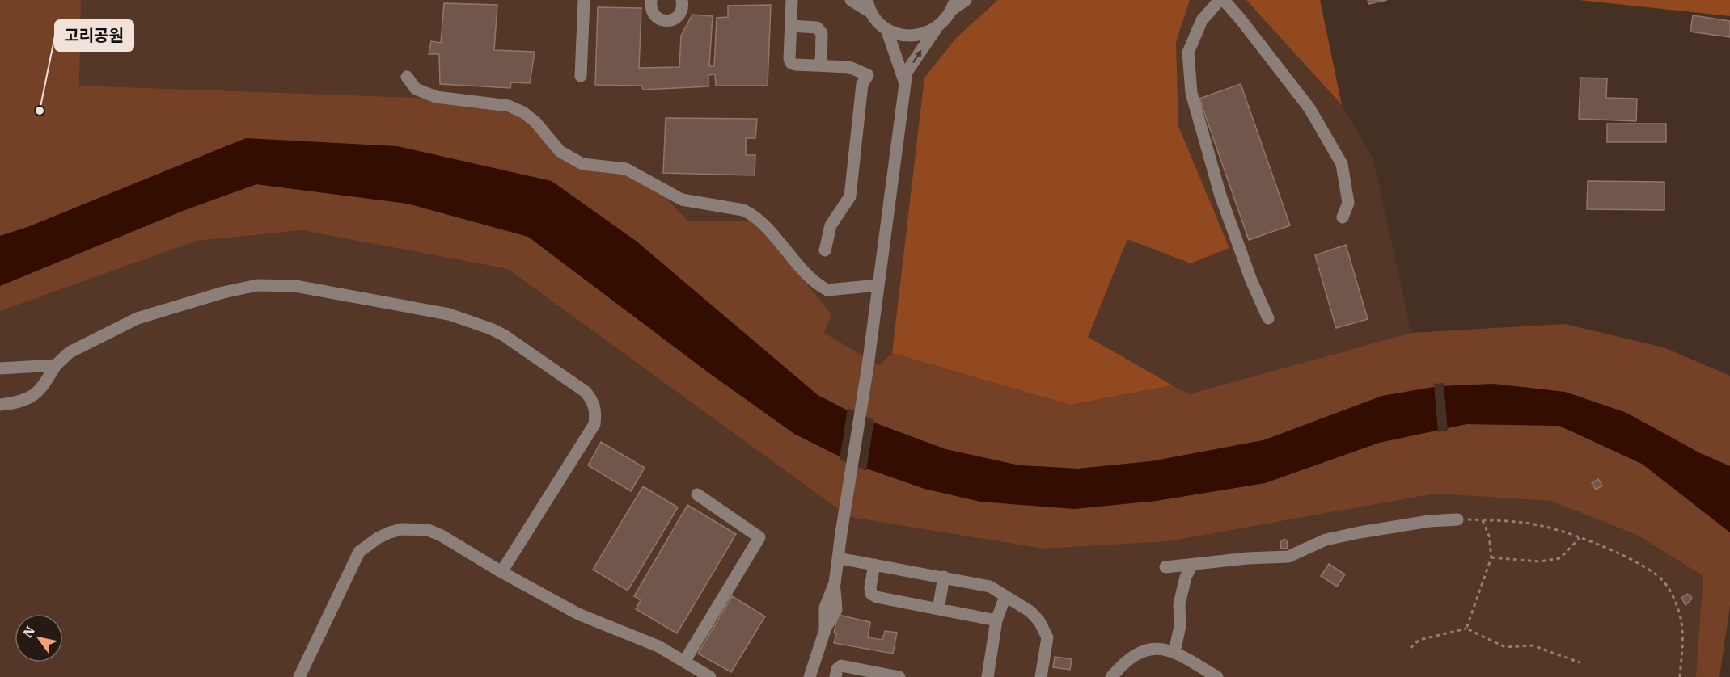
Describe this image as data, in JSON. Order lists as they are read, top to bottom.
{
  "places": ["고리공원"],
  "north": "top left"
}
